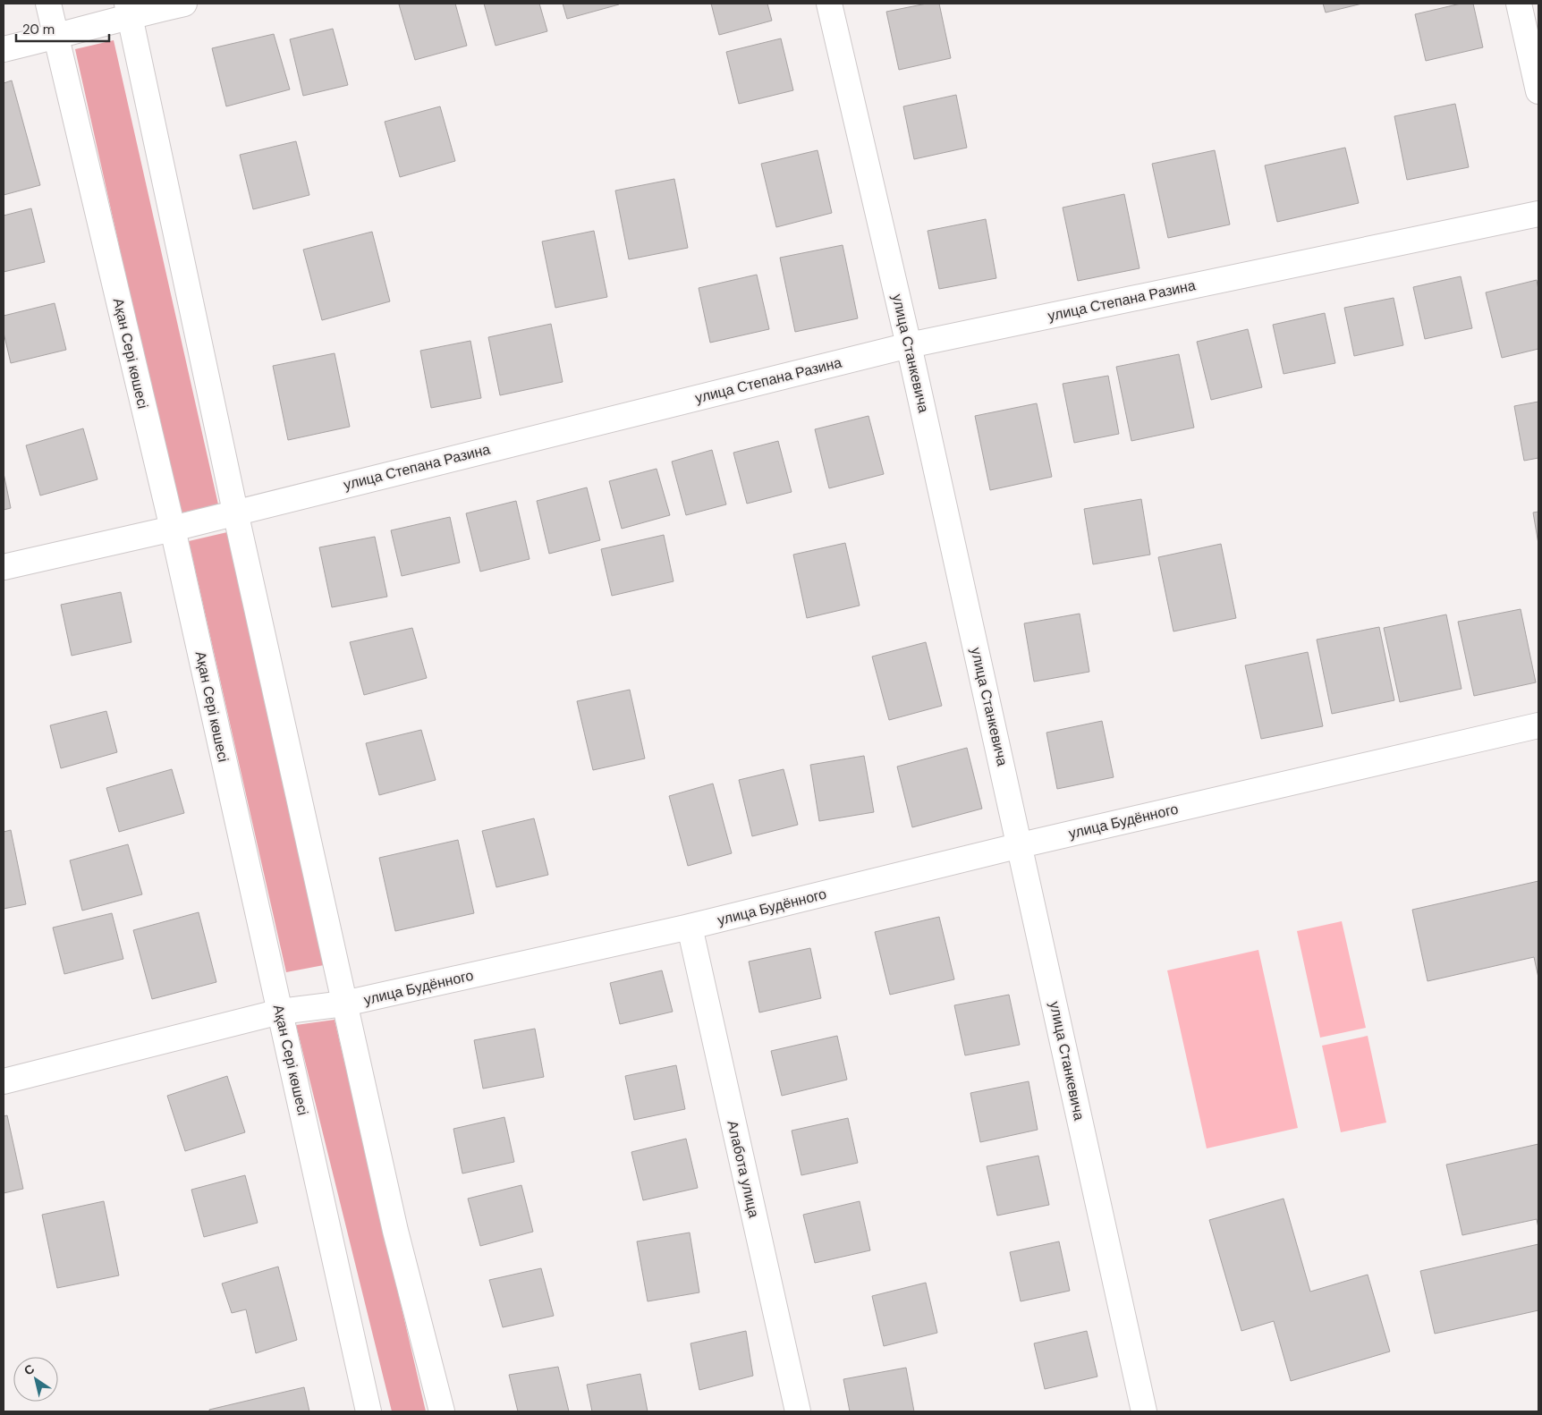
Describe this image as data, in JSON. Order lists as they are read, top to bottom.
{
  "streets": {
    "street": [
      "улица Степана Разина",
      "Ақан Сері көшесі",
      "улица Станкевича",
      "улица Будённого",
      "Алабота улица"
    ]
  },
  "crossings": [
    ["улица Степана Разина", "Ақан Сері көшесі"],
    ["улица Степана Разина", "улица Станкевича"],
    ["Ақан Сері көшесі", "улица Будённого"],
    ["улица Станкевича", "улица Будённого"],
    ["улица Будённого", "Алабота улица"]
  ],
  "scale_bar": "20 m",
  "north": "top left"
}
